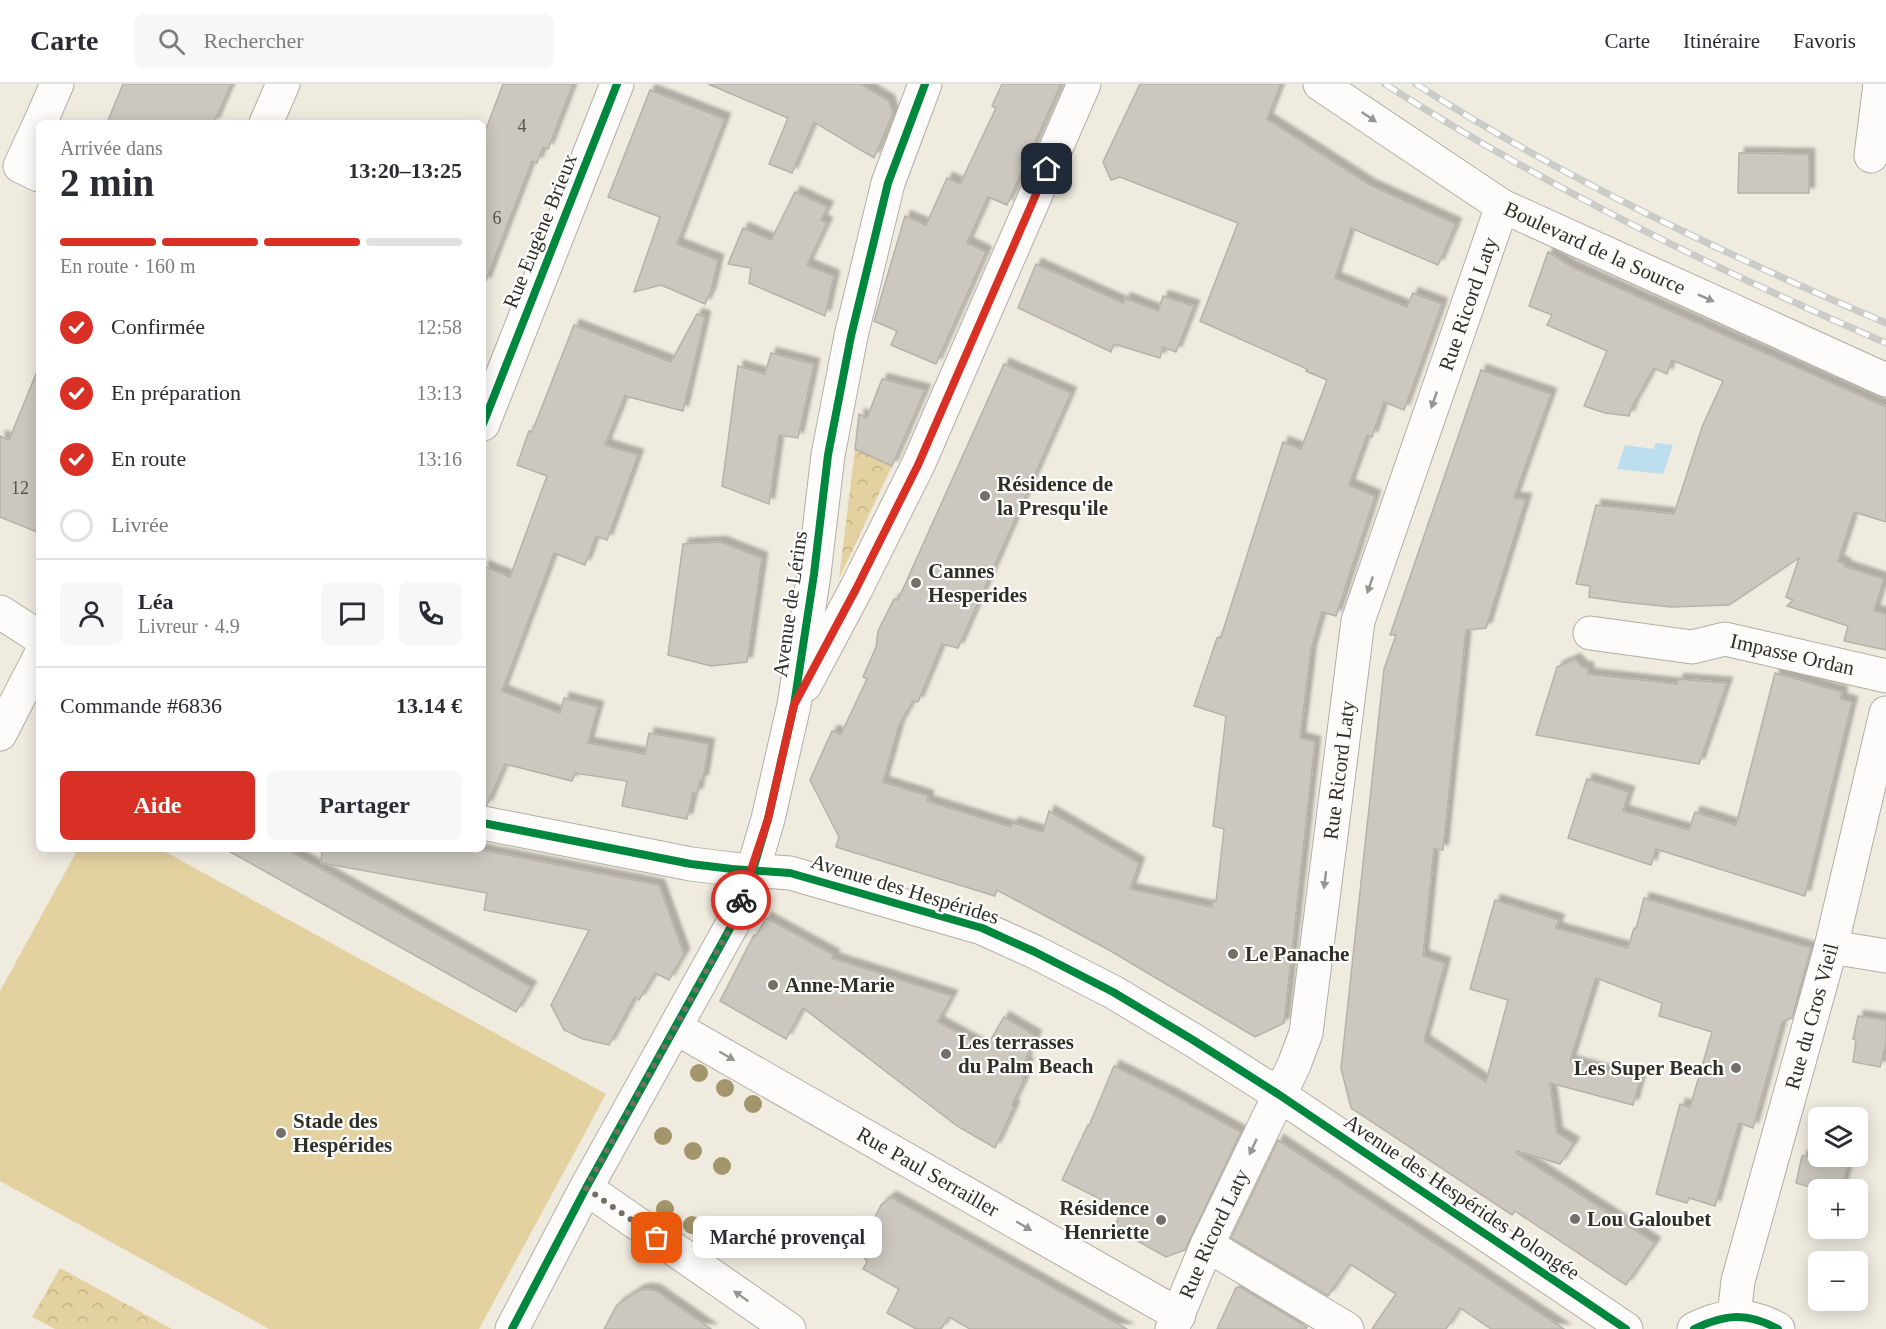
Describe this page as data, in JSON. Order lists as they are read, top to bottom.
{
  "streets": {
    "street": [
      "Rue Eugène Brieux",
      "Boulevard de la Source",
      "Rue Ricord Laty",
      "Avenue de Lérins",
      "Impasse Ordan",
      "Avenue des Hespérides",
      "Rue du Cros Vieil",
      "Rue Paul Serrailler",
      "Avenue des Hespérides Polongée"
    ]
  },
  "crossings": [
    ["Boulevard de la Source", "Rue Ricord Laty"],
    ["Rue Ricord Laty", "Avenue des Hespérides"],
    ["Rue Ricord Laty", "Rue Paul Serrailler"],
    ["Rue Ricord Laty", "Avenue des Hespérides Polongée"],
    ["Avenue de Lérins", "Avenue des Hespérides"],
    ["Avenue de Lérins", "Rue Paul Serrailler"],
    ["Avenue des Hespérides", "Avenue des Hespérides Polongée"]
  ],
  "one_way": ["Boulevard de la Source", "Rue Ricord Laty"],
  "places": [
    "Résidence de la Presqu'ile",
    "Cannes Hesperides",
    "Le Panache",
    "Anne-Marie",
    "Les terrasses du Palm Beach",
    "Les Super Beach",
    "Stade des Hespérides",
    "Lou Galoubet",
    "Résidence Henriette",
    "Marché provençal"
  ],
  "house_numbers": ["4", "6", "12"],
  "page": {
    "header": "Carte",
    "search": "Rechercher",
    "nav": ["Carte", "Itinéraire", "Favoris"],
    "heading": ["2 min", "Arrivée dans", "13:20–13:25"],
    "panel": [
      "Léa",
      "Livreur · 4.9",
      "Commande #6836",
      "13.14 €"
    ],
    "bar": "En route · 160 m",
    "list": [
      ["Confirmée", "12:58"],
      ["En préparation", "13:13"],
      ["En route", "13:16"],
      "Livrée"
    ],
    "buttons": ["Aide", "Partager"],
    "map_buttons": ["+", "−"],
    "bubble": "Marché provençal"
  }
}
